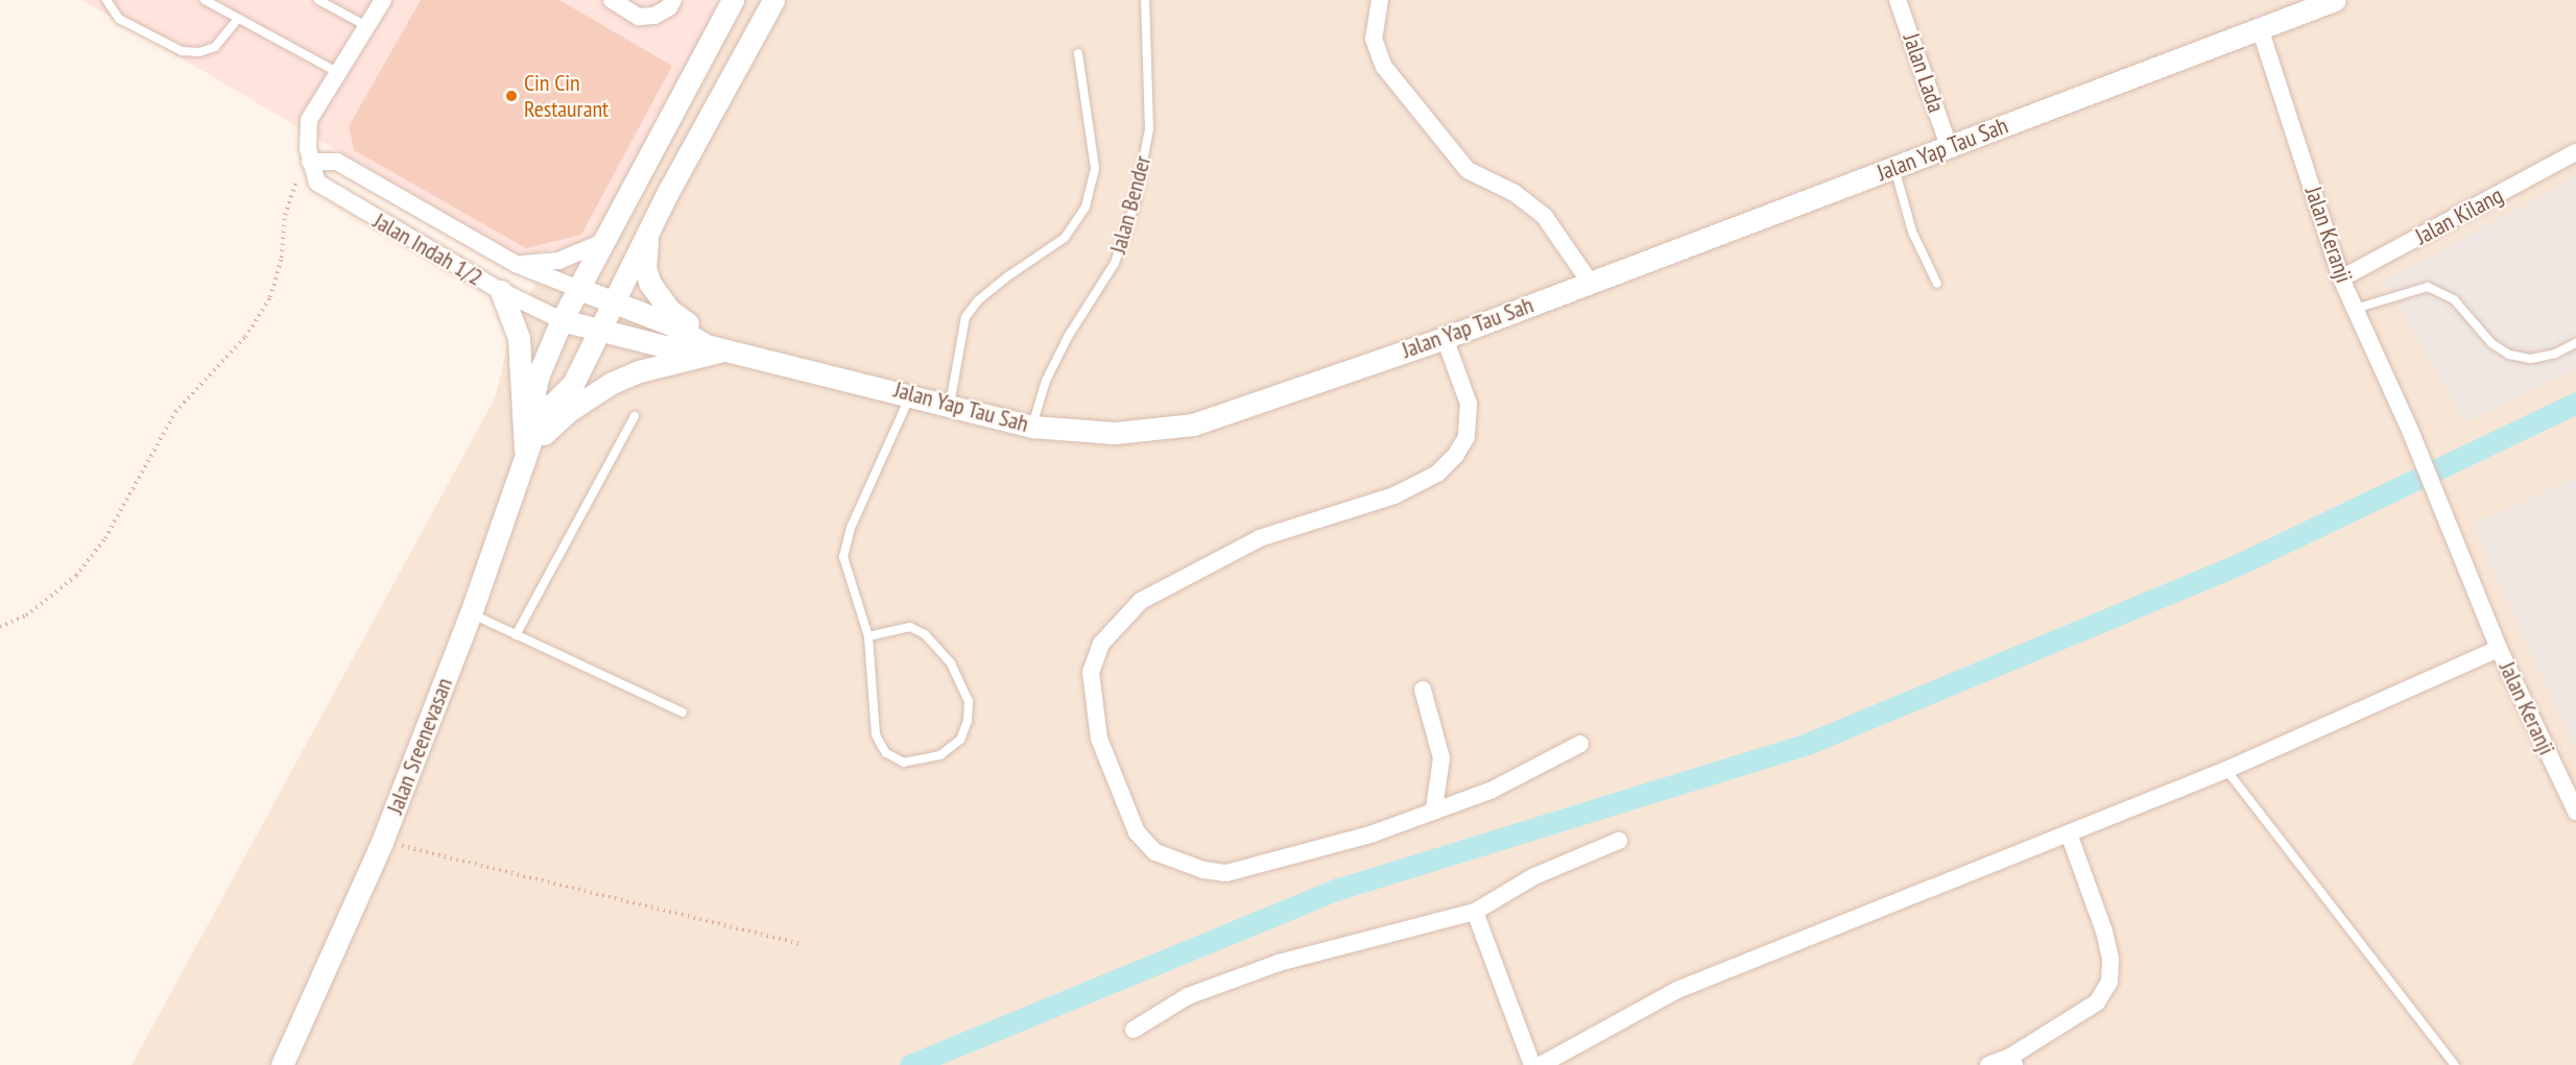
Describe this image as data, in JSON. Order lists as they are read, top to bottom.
{
  "streets": {
    "street": [
      "Jalan Lada",
      "Jalan Yap Tau Sah",
      "Jalan Kilang",
      "Jalan Keranji",
      "Jalan Indah 1/2",
      "Jalan Sreenevasan"
    ],
    "lane": ["Jalan Bender"]
  },
  "crossings": [
    ["Jalan Lada", "Jalan Yap Tau Sah"],
    ["Jalan Yap Tau Sah", "Jalan Bender"],
    ["Jalan Yap Tau Sah", "Jalan Keranji"],
    ["Jalan Yap Tau Sah", "Jalan Indah 1/2"],
    ["Jalan Kilang", "Jalan Keranji"]
  ],
  "places": ["Cin Cin Restaurant"]
}
